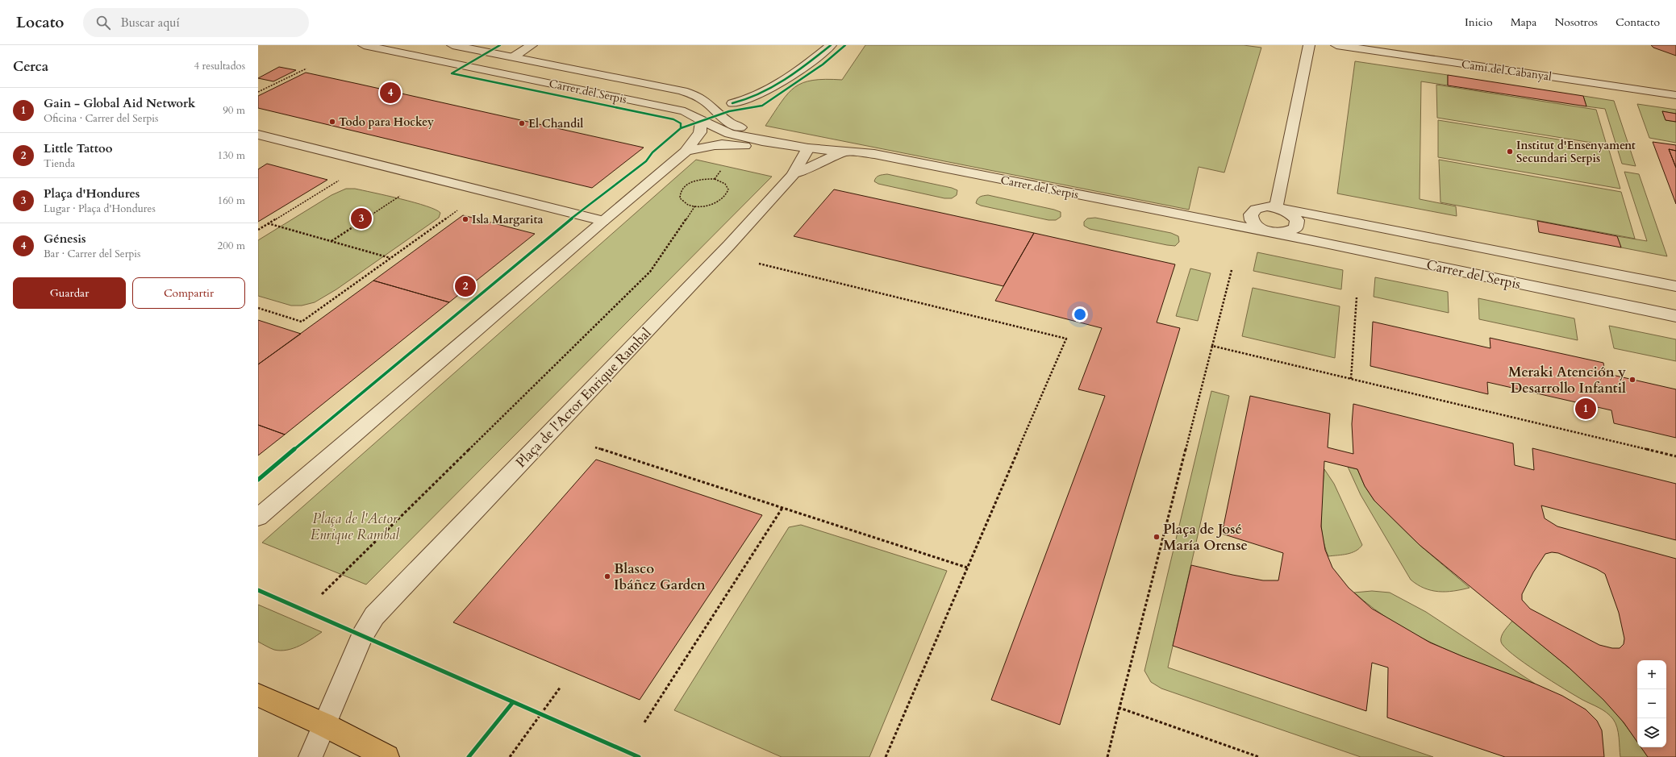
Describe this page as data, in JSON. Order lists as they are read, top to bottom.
{
  "streets": {
    "street": ["Camí del Cabanyal", "Carrer del Serpis", "Plaça de l'Actor Enrique Rambal"]
  },
  "crossings": [
    ["Carrer del Serpis", "Plaça de l'Actor Enrique Rambal"]
  ],
  "parks": ["Plaça de l'Actor Enrique Rambal"],
  "places": [
    "Todo para Hockey",
    "El Chandil",
    "Institut d'Ensenyament Secundari Serpis",
    "Isla Margarita",
    "Meraki Atención y Desarrollo Infantil",
    "Plaça de José María Orense",
    "Blasco Ibáñez Garden"
  ],
  "page": {
    "header": "Locato",
    "search": "Buscar aquí",
    "nav": [
      "Inicio",
      "Mapa",
      "Nosotros",
      "Contacto"
    ],
    "heading": ["Cerca", "4 resultados"],
    "pins": [
      "4",
      "3",
      "2",
      "1"
    ],
    "list": [
      {
        "mark": "1",
        "name": "Gain - Global Aid Network",
        "note": "Oficina · Carrer del Serpis",
        "value": "90 m"
      },
      {
        "mark": "2",
        "name": "Little Tattoo",
        "note": "Tienda",
        "value": "130 m"
      },
      {
        "mark": "3",
        "name": "Plaça d'Hondures",
        "note": "Lugar · Plaça d'Hondures",
        "value": "160 m"
      },
      {
        "mark": "4",
        "name": "Génesis",
        "note": "Bar · Carrer del Serpis",
        "value": "200 m"
      }
    ],
    "buttons": ["Guardar", "Compartir"],
    "map_buttons": ["+", "−"]
  }
}
